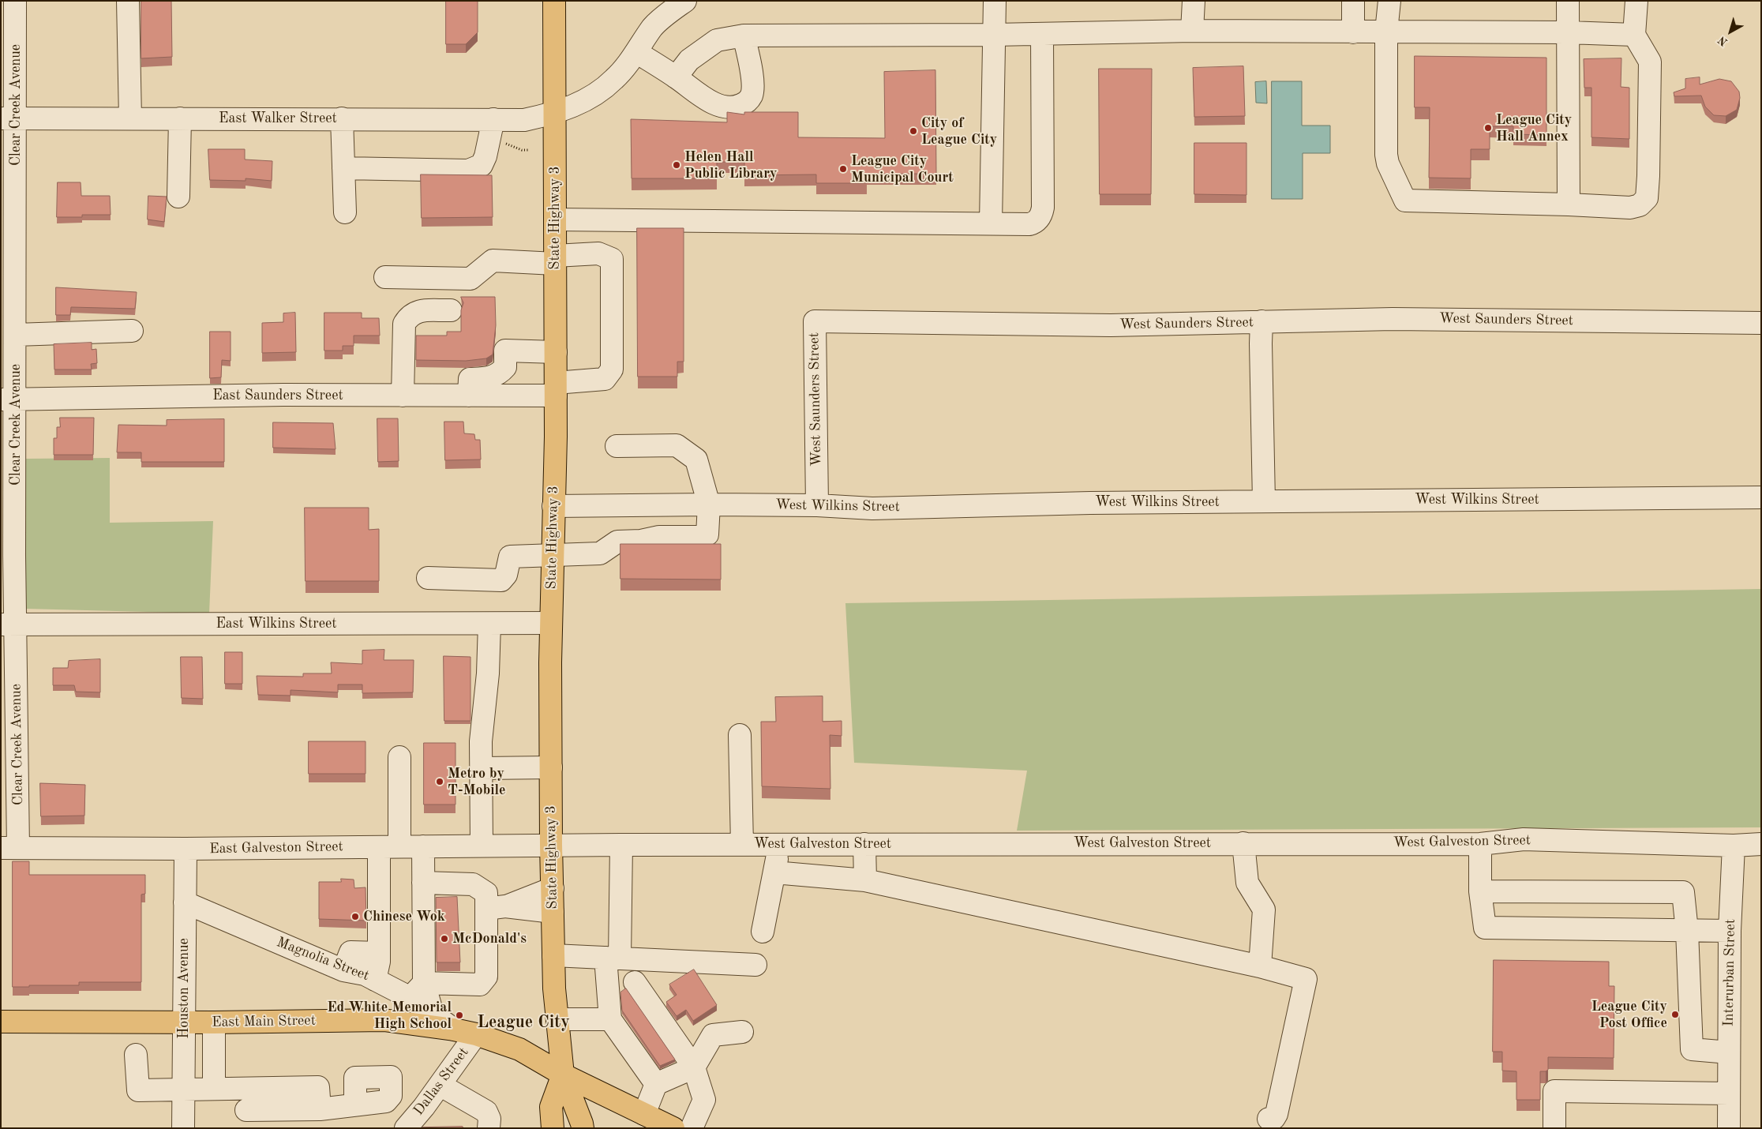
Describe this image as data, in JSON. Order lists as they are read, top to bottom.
{
  "streets": {
    "main road": ["State Highway 3", "East Main Street"],
    "street": [
      "Clear Creek Avenue",
      "East Walker Street",
      "West Saunders Street",
      "East Saunders Street",
      "West Wilkins Street",
      "East Wilkins Street",
      "West Galveston Street",
      "East Galveston Street",
      "Magnolia Street",
      "Interurban Street",
      "Houston Avenue",
      "Dallas Street"
    ]
  },
  "crossings": [
    ["Clear Creek Avenue", "East Walker Street"],
    ["Clear Creek Avenue", "East Saunders Street"],
    ["Clear Creek Avenue", "East Wilkins Street"],
    ["Clear Creek Avenue", "East Galveston Street"],
    ["East Walker Street", "State Highway 3"],
    ["State Highway 3", "East Saunders Street"],
    ["State Highway 3", "West Wilkins Street"],
    ["State Highway 3", "East Wilkins Street"],
    ["State Highway 3", "West Galveston Street"],
    ["State Highway 3", "East Galveston Street"],
    ["State Highway 3", "East Main Street"],
    ["West Saunders Street", "West Wilkins Street"],
    ["West Galveston Street", "East Galveston Street"],
    ["West Galveston Street", "Interurban Street"],
    ["East Galveston Street", "Houston Avenue"],
    ["Magnolia Street", "Houston Avenue"],
    ["Magnolia Street", "East Main Street"],
    ["Houston Avenue", "East Main Street"],
    ["East Main Street", "Dallas Street"]
  ],
  "districts": ["League City"],
  "places": [
    "League City Hall Annex",
    "City of League City",
    "Helen Hall Public Library",
    "League City Municipal Court",
    "Metro by T-Mobile",
    "Chinese Wok",
    "McDonald's",
    "League City Post Office",
    "Ed White Memorial High School"
  ],
  "north": "bottom left"
}
